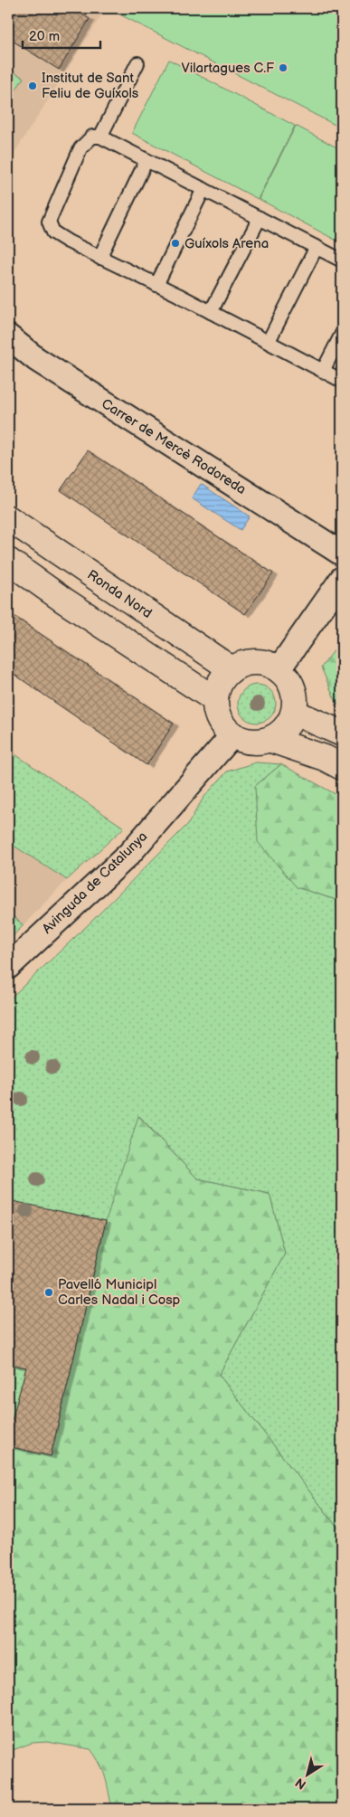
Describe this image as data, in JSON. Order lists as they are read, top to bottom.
{
  "streets": {
    "street": ["Carrer de Mercè Rodoreda", "Ronda Nord", "Avinguda de Catalunya"]
  },
  "crossings": [
    ["Ronda Nord", "Avinguda de Catalunya"]
  ],
  "places": [
    "Vilartagues C.F",
    "Institut de Sant Feliu de Guíxols",
    "Guíxols Arena",
    "Pavelló Municipl Carles Nadal i Cosp"
  ],
  "scale_bar": "20 m",
  "north": "bottom left"
}
